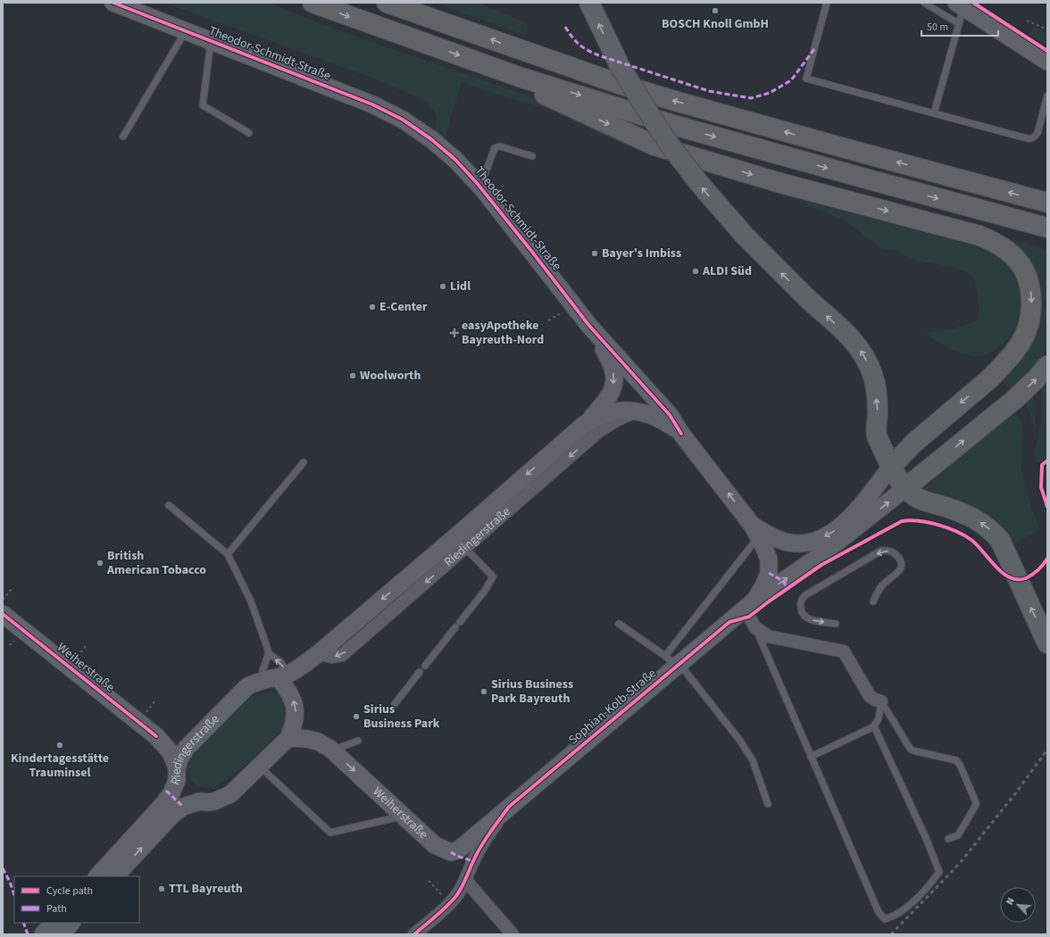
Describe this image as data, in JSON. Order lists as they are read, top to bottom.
{
  "streets": {
    "main road": [
      "Theodor-Schmidt-Straße",
      "Riedingerstraße",
      "Weiherstraße",
      "Sophian-Kolb-Straße"
    ]
  },
  "crossings": [
    ["Theodor-Schmidt-Straße", "Riedingerstraße"],
    ["Riedingerstraße", "Weiherstraße"],
    ["Weiherstraße", "Sophian-Kolb-Straße"]
  ],
  "one_way": ["Sophian-Kolb-Straße"],
  "places": {
    "other": [
      "BOSCH Knoll GmbH",
      "Bayer's Imbiss",
      "ALDI Süd",
      "Lidl",
      "E-Center",
      "Woolworth",
      "British American Tobacco",
      "Sirius Business Park Bayreuth",
      "Sirius Business Park",
      "Kindertagesstätte Trauminsel",
      "TTL Bayreuth"
    ],
    "health": ["easyApotheke Bayreuth-Nord"]
  },
  "legend": ["Cycle path", "Path"],
  "scale_bar": "50 m",
  "north": "top left"
}
